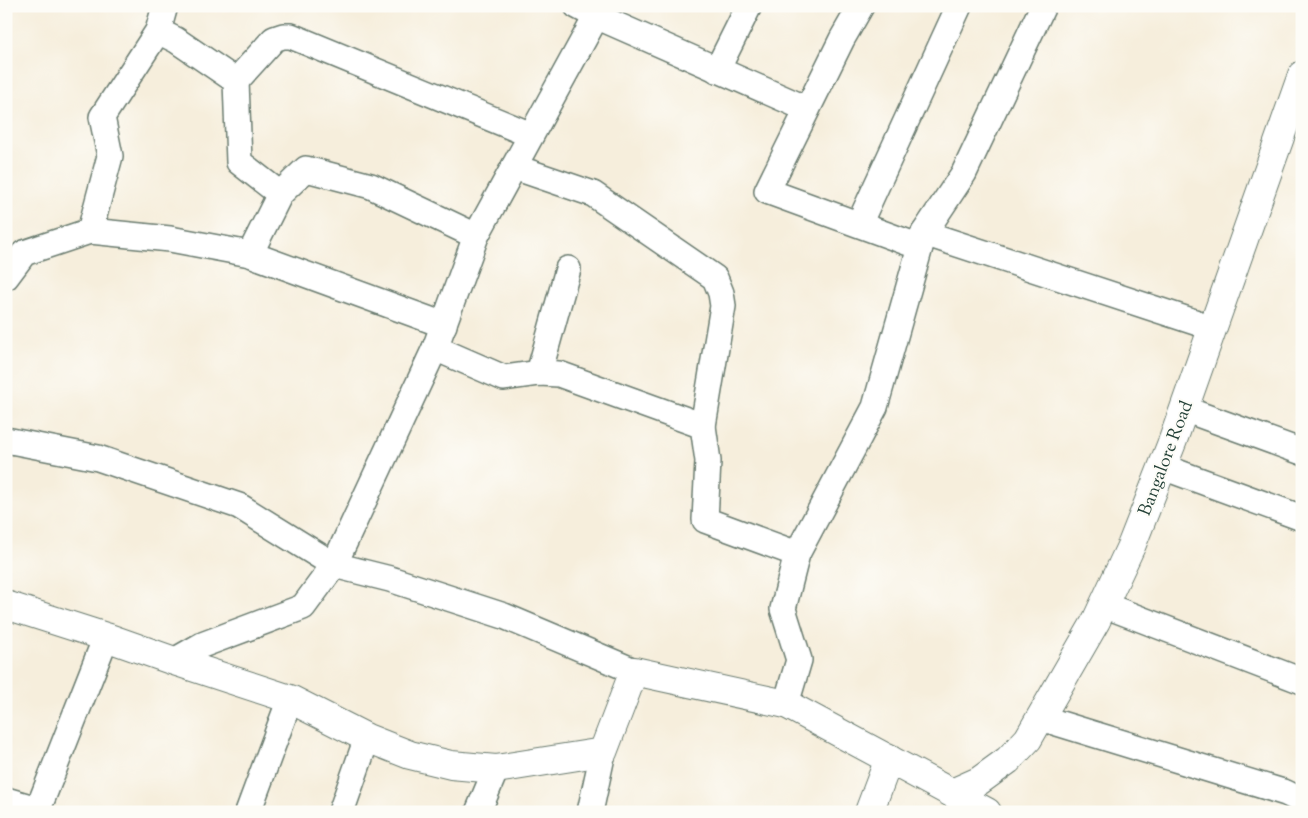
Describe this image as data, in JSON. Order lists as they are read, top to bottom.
{
  "streets": {
    "main road": ["Bangalore Road"]
  }
}
